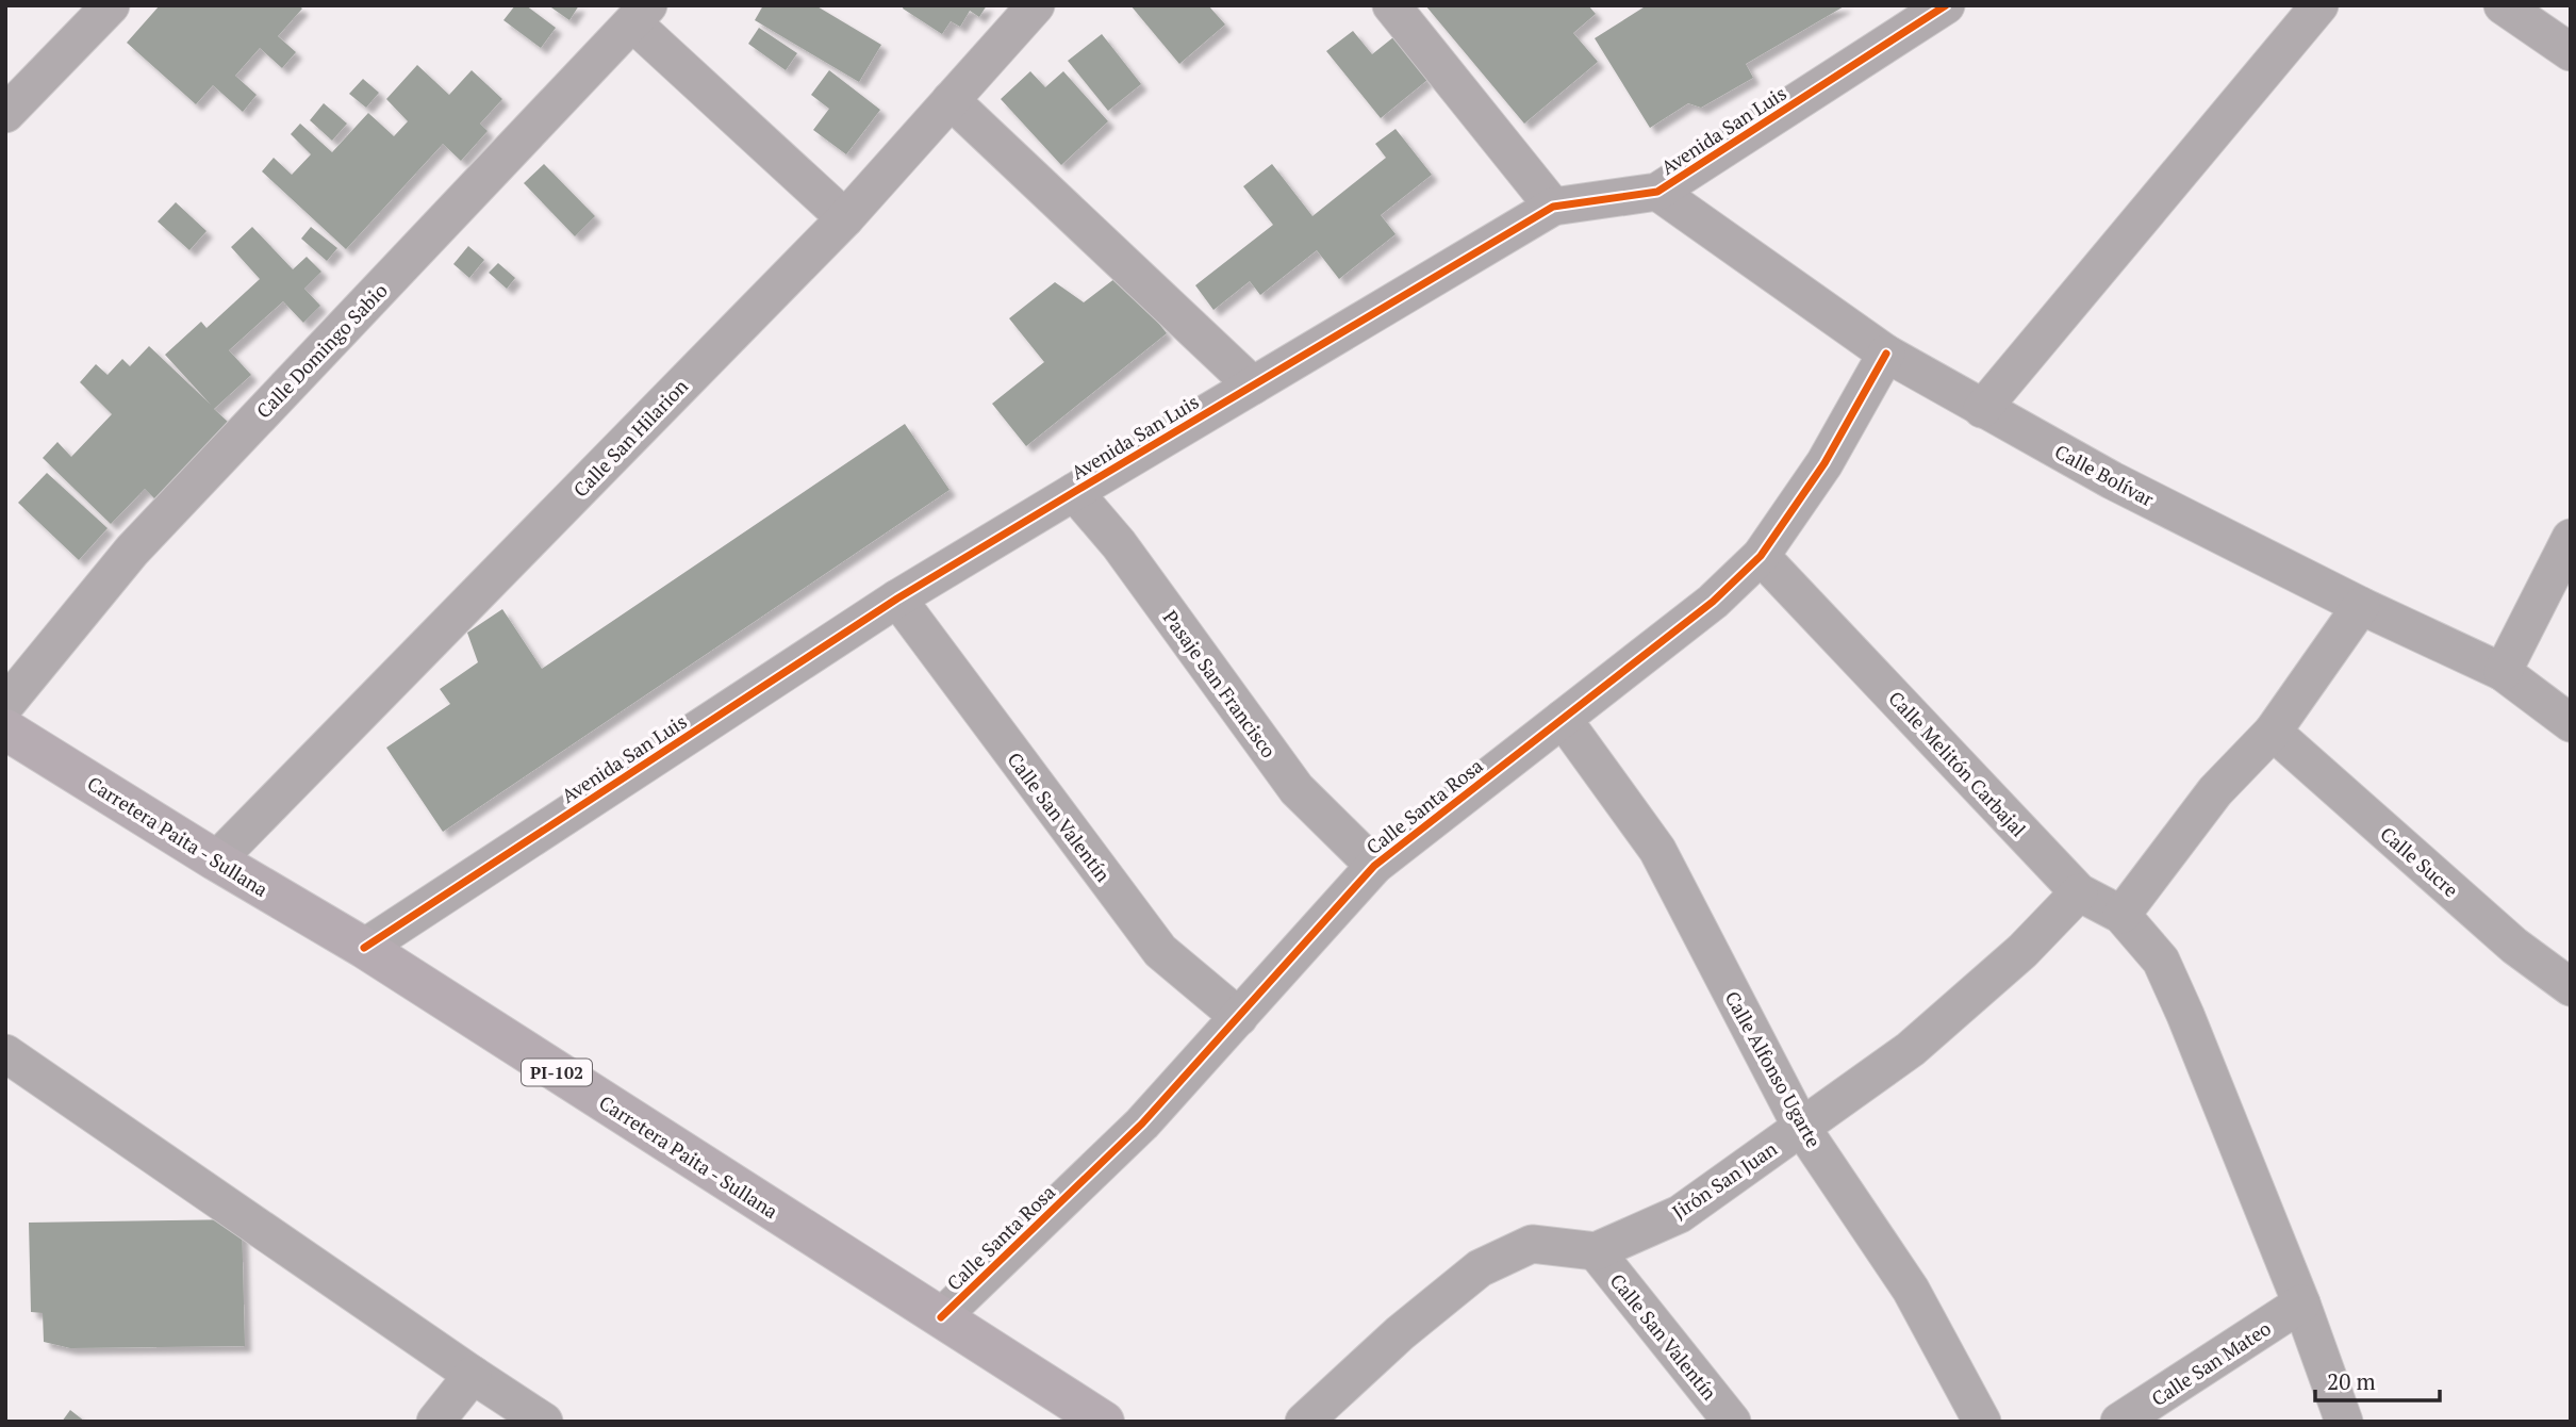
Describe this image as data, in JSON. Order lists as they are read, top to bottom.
{
  "streets": {
    "main road": ["Carretera Paita - Sullana", "PI-102"],
    "street": [
      "Avenida San Luis",
      "Calle Domingo Sabio",
      "Calle San Hilarion",
      "Calle Bolívar",
      "Pasaje San Francisco",
      "Calle Melitón Carbajal",
      "Calle Santa Rosa",
      "Calle San Valentín",
      "Calle Sucre",
      "Calle Alfonso Ugarte",
      "Jirón San Juan",
      "Calle San Mateo"
    ]
  },
  "crossings": [
    ["Avenida San Luis", "Calle Bolívar"],
    ["Avenida San Luis", "Pasaje San Francisco"],
    ["Avenida San Luis", "Calle San Valentín"],
    ["Avenida San Luis", "Carretera Paita - Sullana"],
    ["Calle San Hilarion", "Carretera Paita - Sullana"],
    ["Calle Bolívar", "Calle Santa Rosa"],
    ["Pasaje San Francisco", "Calle Santa Rosa"],
    ["Calle Melitón Carbajal", "Calle Santa Rosa"],
    ["Calle Melitón Carbajal", "Jirón San Juan"],
    ["Calle Melitón Carbajal", "Calle San Mateo"],
    ["Calle Santa Rosa", "Calle San Valentín"],
    ["Calle Santa Rosa", "Carretera Paita - Sullana"],
    ["Calle Santa Rosa", "Calle Alfonso Ugarte"],
    ["Calle San Valentín", "Jirón San Juan"],
    ["Calle Alfonso Ugarte", "Jirón San Juan"]
  ],
  "scale_bar": "20 m"
}
